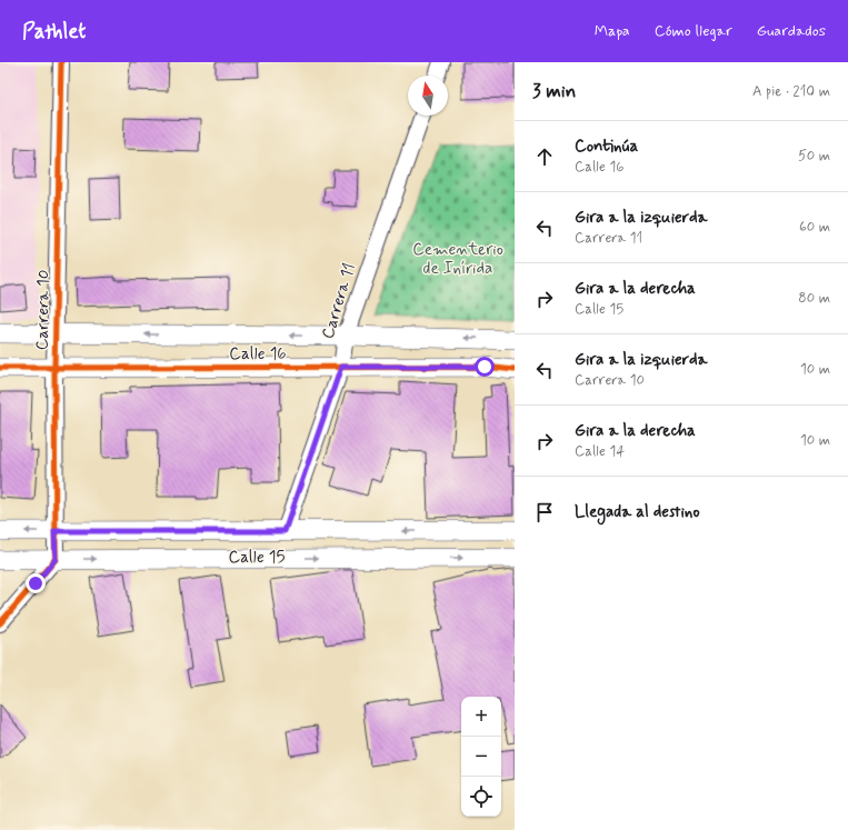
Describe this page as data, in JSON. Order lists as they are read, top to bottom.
{
  "streets": {
    "street": [
      "Carrera 11",
      "Carrera 10",
      "Calle 16",
      "Calle 15"
    ]
  },
  "crossings": [
    ["Carrera 11", "Calle 16"],
    ["Carrera 11", "Calle 15"],
    ["Carrera 10", "Calle 16"],
    ["Carrera 10", "Calle 15"]
  ],
  "parks": ["Cementerio de Inírida"],
  "north": "top",
  "page": {
    "header": "Pathlet",
    "nav": ["Mapa", "Cómo llegar", "Guardados"],
    "heading": ["3 min", "A pie · 210 m"],
    "list": [
      ["Continúa", "Calle 16", "50 m"],
      ["Gira a la izquierda", "Carrera 11", "60 m"],
      ["Gira a la derecha", "Calle 15", "80 m"],
      ["Gira a la izquierda", "Carrera 10", "10 m"],
      ["Gira a la derecha", "Calle 14", "10 m"],
      "Llegada al destino"
    ],
    "map_buttons": ["+", "−"]
  }
}
